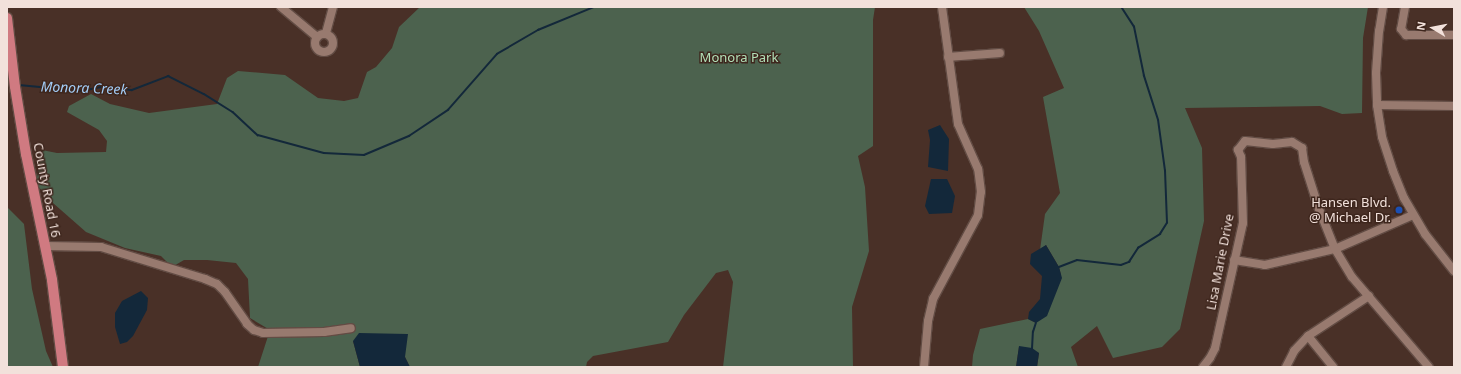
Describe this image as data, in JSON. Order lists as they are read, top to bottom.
{
  "streets": {
    "main road": ["County Road 16"],
    "street": ["Lisa Marie Drive"]
  },
  "water": ["Monora Creek"],
  "parks": ["Monora Park"],
  "places": ["Hansen Blvd. @ Michael Dr."],
  "north": "left"
}
